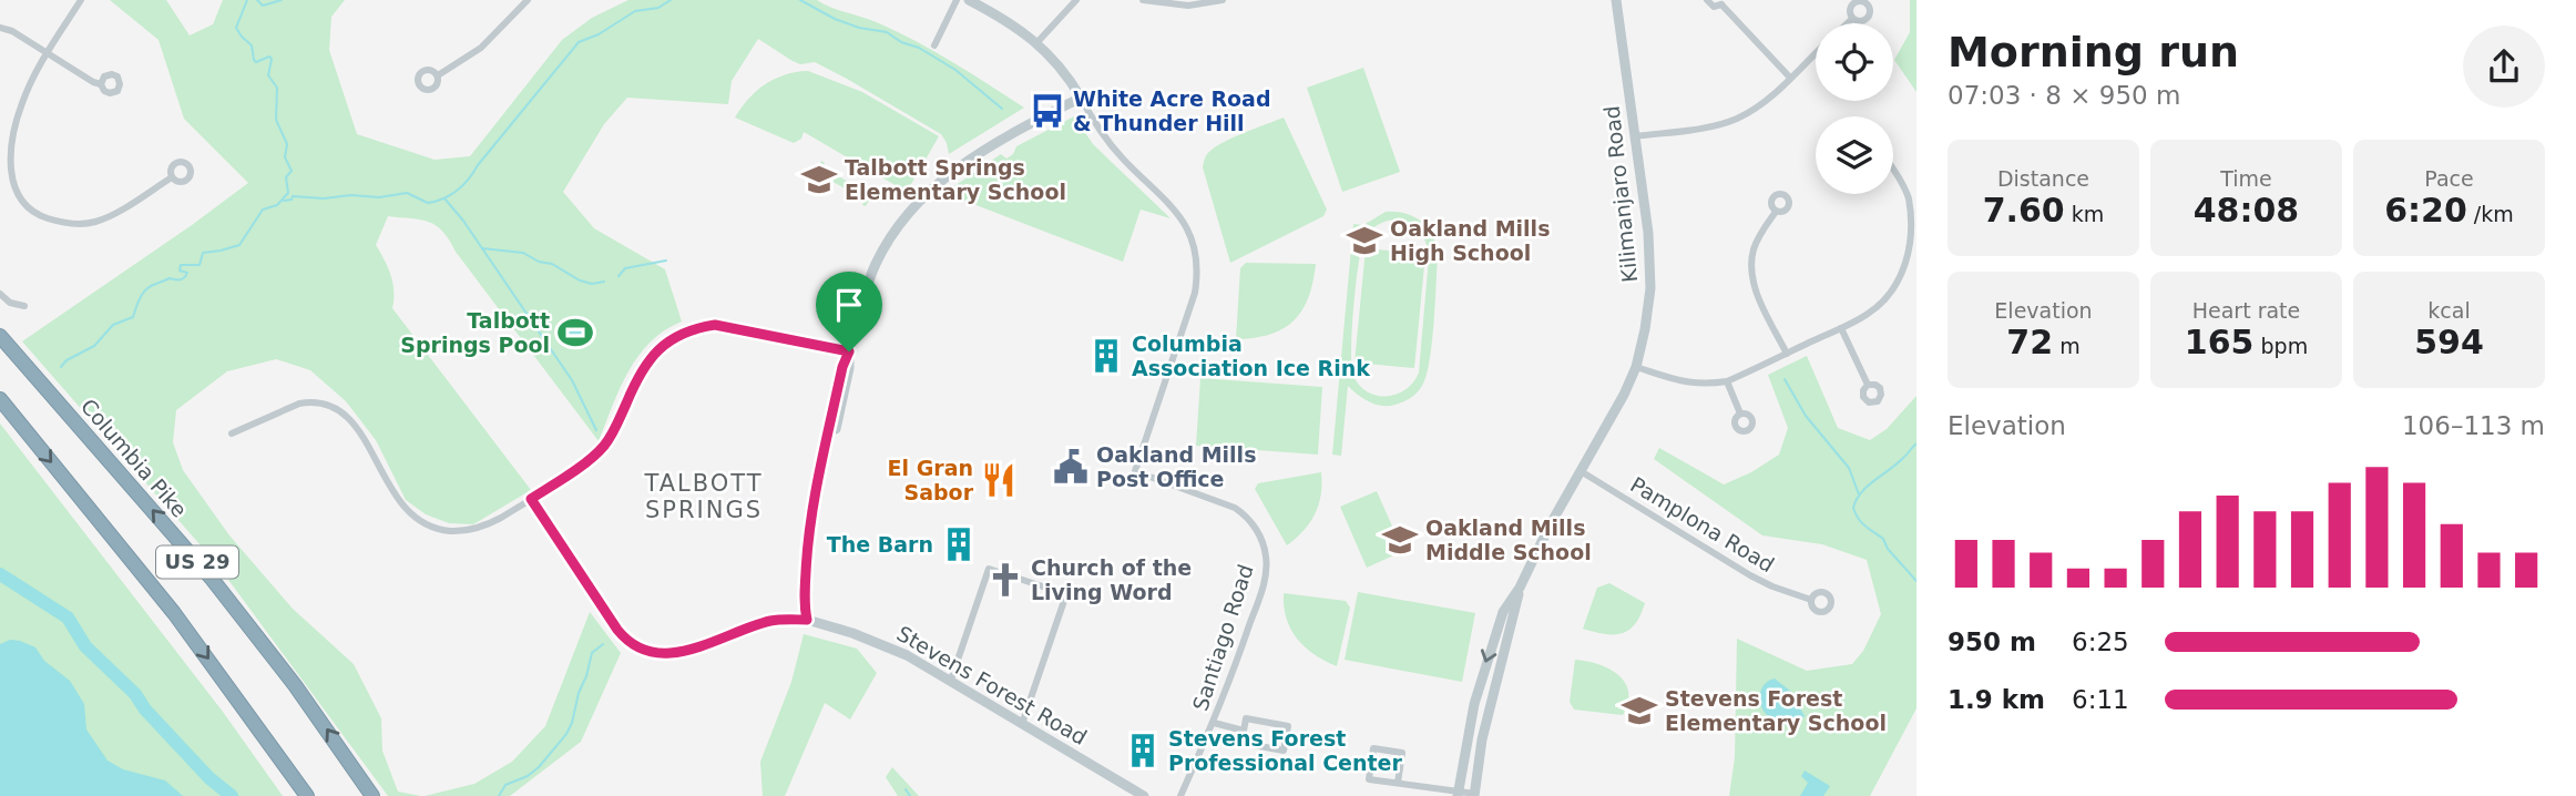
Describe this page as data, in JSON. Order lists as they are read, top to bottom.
{
  "streets": {
    "highway": ["Columbia Pike", "US 29"],
    "street": [
      "Kilimanjaro Road",
      "Pamplona Road",
      "Santiago Road",
      "Stevens Forest Road"
    ]
  },
  "crossings": [
    ["Kilimanjaro Road", "Pamplona Road"]
  ],
  "districts": ["TALBOTT SPRINGS"],
  "places": {
    "bus stop": ["White Acre Road & Thunder Hill"],
    "school or university": [
      "Talbott Springs Elementary School",
      "Oakland Mills High School",
      "Oakland Mills Middle School",
      "Stevens Forest Elementary School"
    ],
    "sports": ["Talbott Springs Pool"],
    "building": ["Columbia Association Ice Rink", "The Barn", "Stevens Forest Professional Center"],
    "public building": ["Oakland Mills Post Office"],
    "restaurant": ["El Gran Sabor"],
    "church": ["Church of the Living Word"]
  },
  "page": {
    "heading": ["Morning run", "07:03 · 8 × 950 m"],
    "stats": [
      ["Distance", "7.60 km"],
      ["Time", "48:08"],
      ["Pace", "6:20 /km"],
      ["Elevation", "72 m"],
      ["Heart rate", "165 bpm"],
      ["kcal", "594"]
    ],
    "chart": ["Elevation", "106–113 m"],
    "list": [
      {
        "name": "950 m",
        "note": "6:25"
      },
      {
        "name": "1.9 km",
        "note": "6:11"
      }
    ]
  }
}
